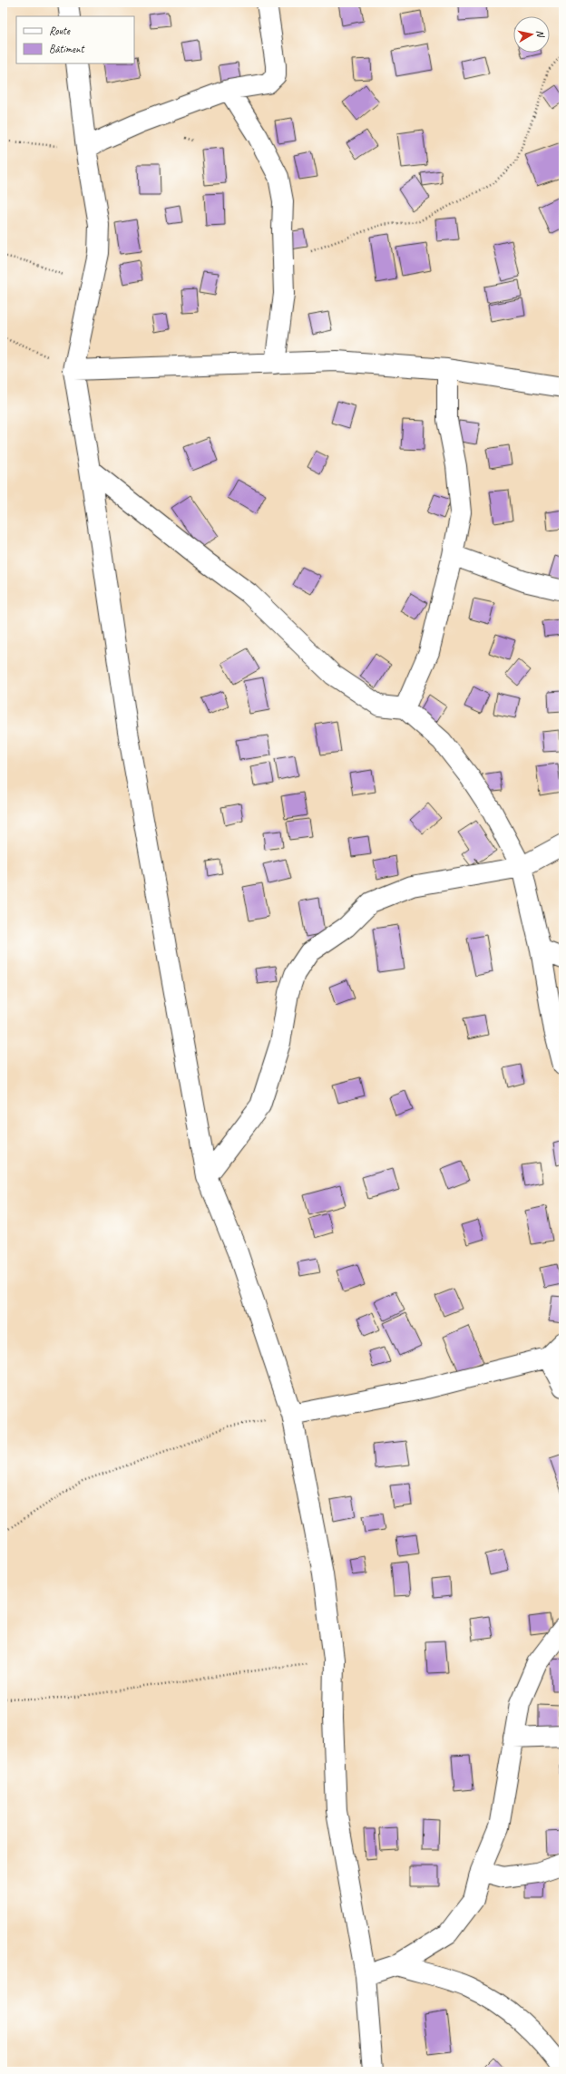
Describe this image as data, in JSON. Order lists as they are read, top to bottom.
{
  "legend": ["Route", "Bâtiment"],
  "north": "right"
}
